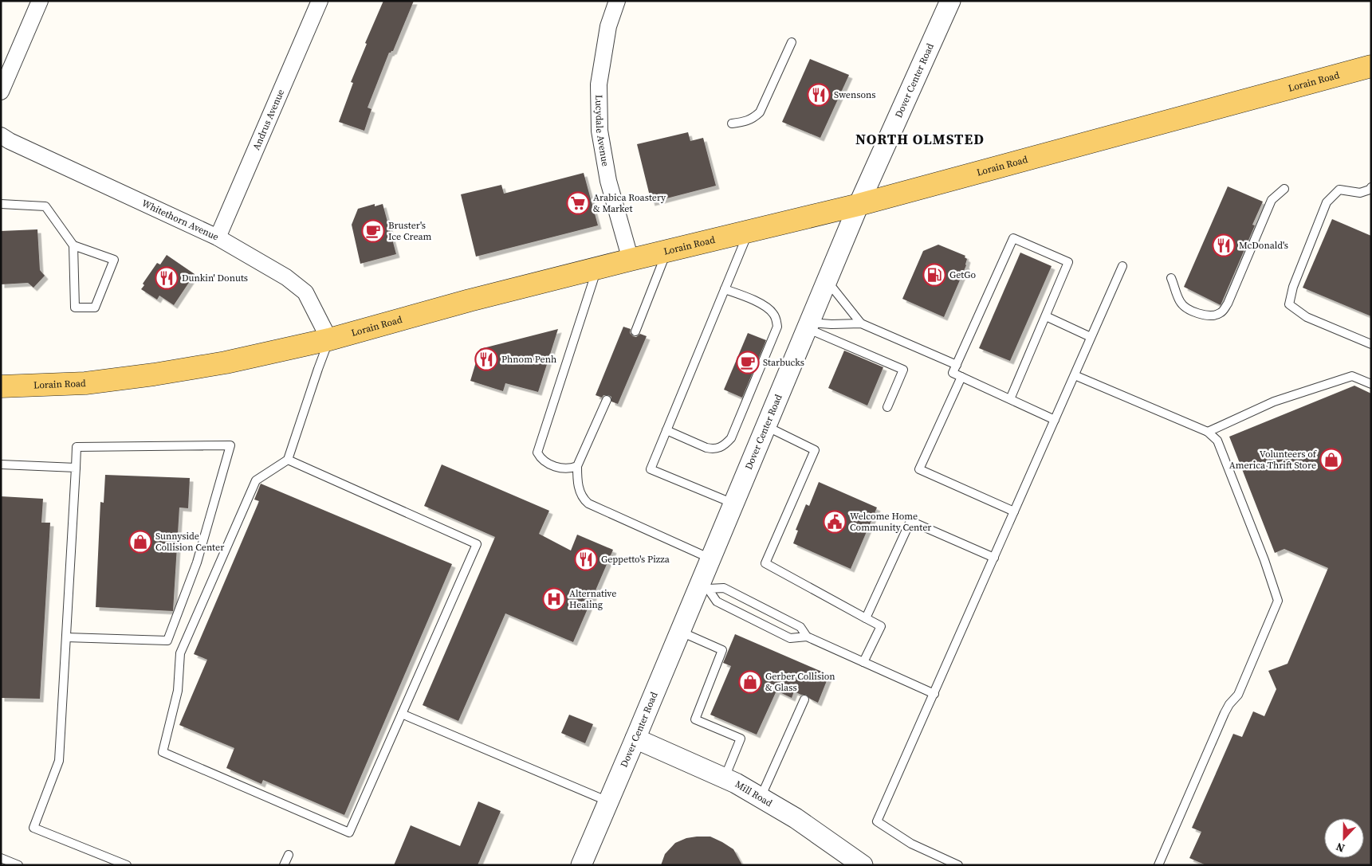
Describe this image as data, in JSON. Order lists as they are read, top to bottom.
{
  "streets": {
    "main road": ["Lorain Road"],
    "street": [
      "Dover Center Road",
      "Andrus Avenue",
      "Lucydale Avenue",
      "Whitethorn Avenue",
      "Mill Road"
    ]
  },
  "crossings": [
    ["Dover Center Road", "Lorain Road"],
    ["Dover Center Road", "Mill Road"],
    ["Lorain Road", "Lucydale Avenue"],
    ["Lorain Road", "Whitethorn Avenue"],
    ["Andrus Avenue", "Whitethorn Avenue"]
  ],
  "districts": ["NORTH OLMSTED"],
  "places": {
    "restaurant": [
      "Swensons",
      "McDonald's",
      "Dunkin' Donuts",
      "Phnom Penh",
      "Geppetto's Pizza"
    ],
    "supermarket": ["Arabica Roastery & Market"],
    "cafe": ["Bruster's Ice Cream", "Starbucks"],
    "fuel station": ["GetGo"],
    "shop": ["Volunteers of America Thrift Store", "Sunnyside Collision Center", "Gerber Collision & Glass"],
    "public building": ["Welcome Home Community Center"],
    "hospital": ["Alternative Healing"]
  },
  "north": "bottom"
}
